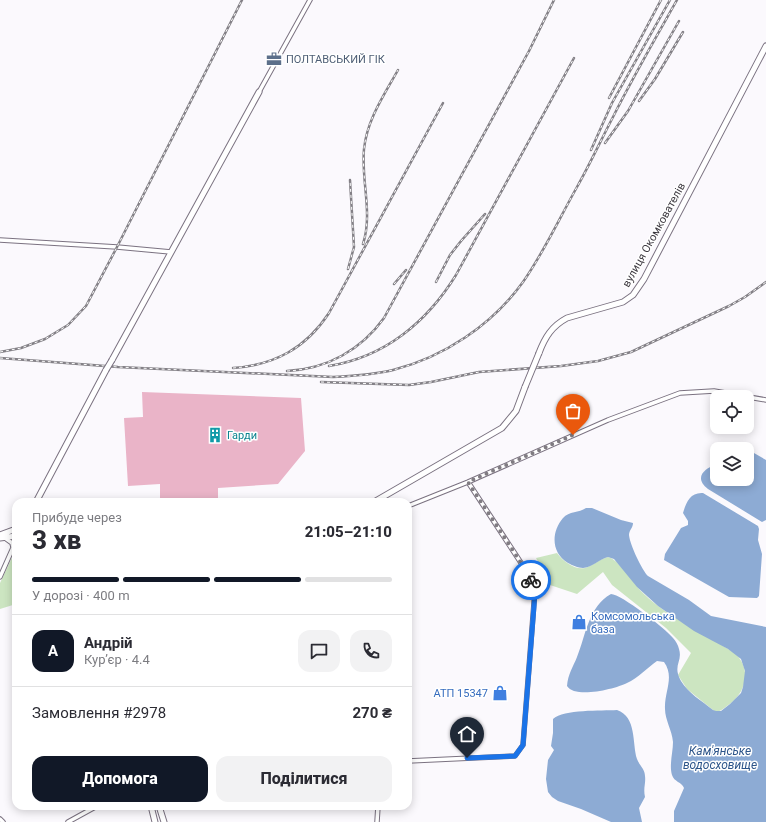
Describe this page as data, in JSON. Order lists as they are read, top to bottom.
{
  "streets": {
    "street": ["вулиця Окомкователів"]
  },
  "water": ["Кам'янське водосховище"],
  "places": {
    "office": ["ПОЛТАВСЬКИЙ ГІК"],
    "building": ["Гарди"],
    "shop": ["Комсомольська база", "АТП 15347"]
  },
  "page": {
    "heading": ["3 хв", "Прибуде через", "21:05–21:10"],
    "panel": [
      "Андрій",
      "Кур’єр · 4.4",
      "Замовлення #2978",
      "270 ₴"
    ],
    "bar": "У дорозі · 400 m",
    "round": "А",
    "buttons": ["Допомога", "Поділитися"]
  }
}
